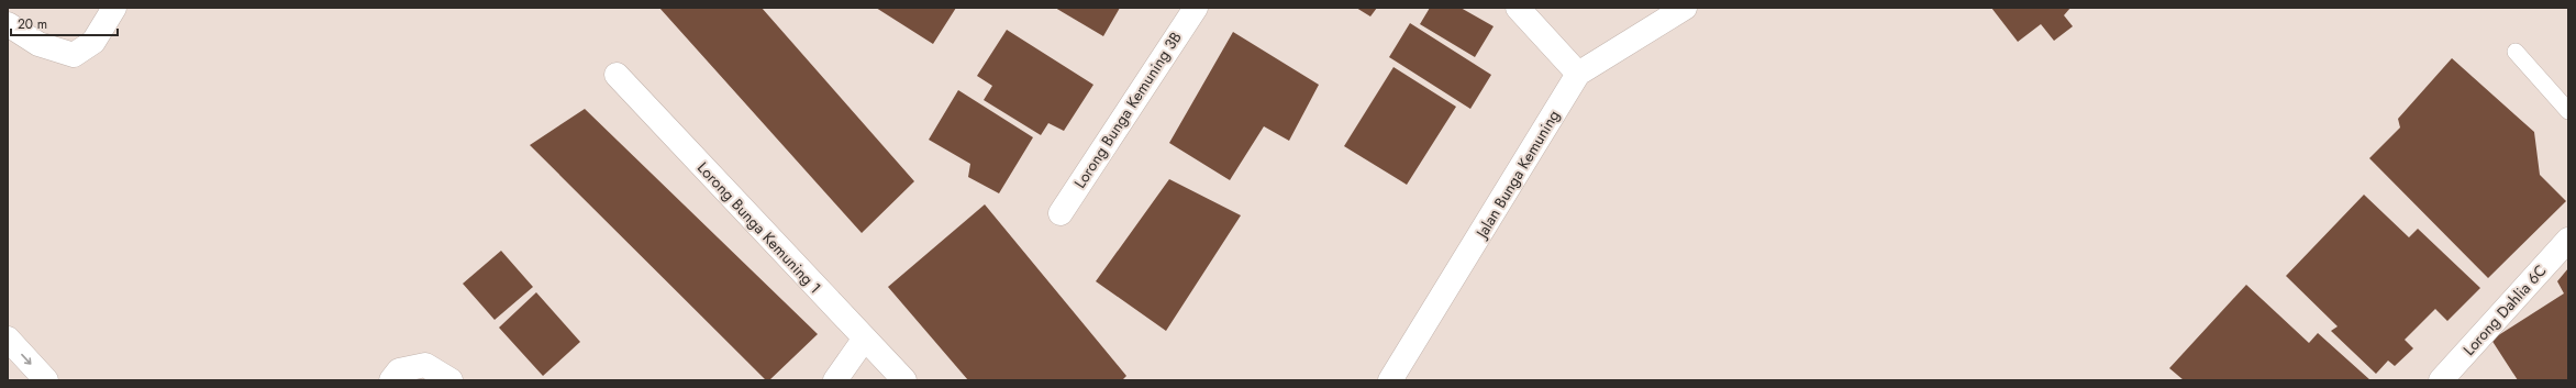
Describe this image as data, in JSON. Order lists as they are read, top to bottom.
{
  "streets": {
    "street": [
      "Lorong Bunga Kemuning 3B",
      "Jalan Bunga Kemuning",
      "Lorong Bunga Kemuning 1",
      "Lorong Dahlia 6C"
    ]
  },
  "scale_bar": "20 m"
}
